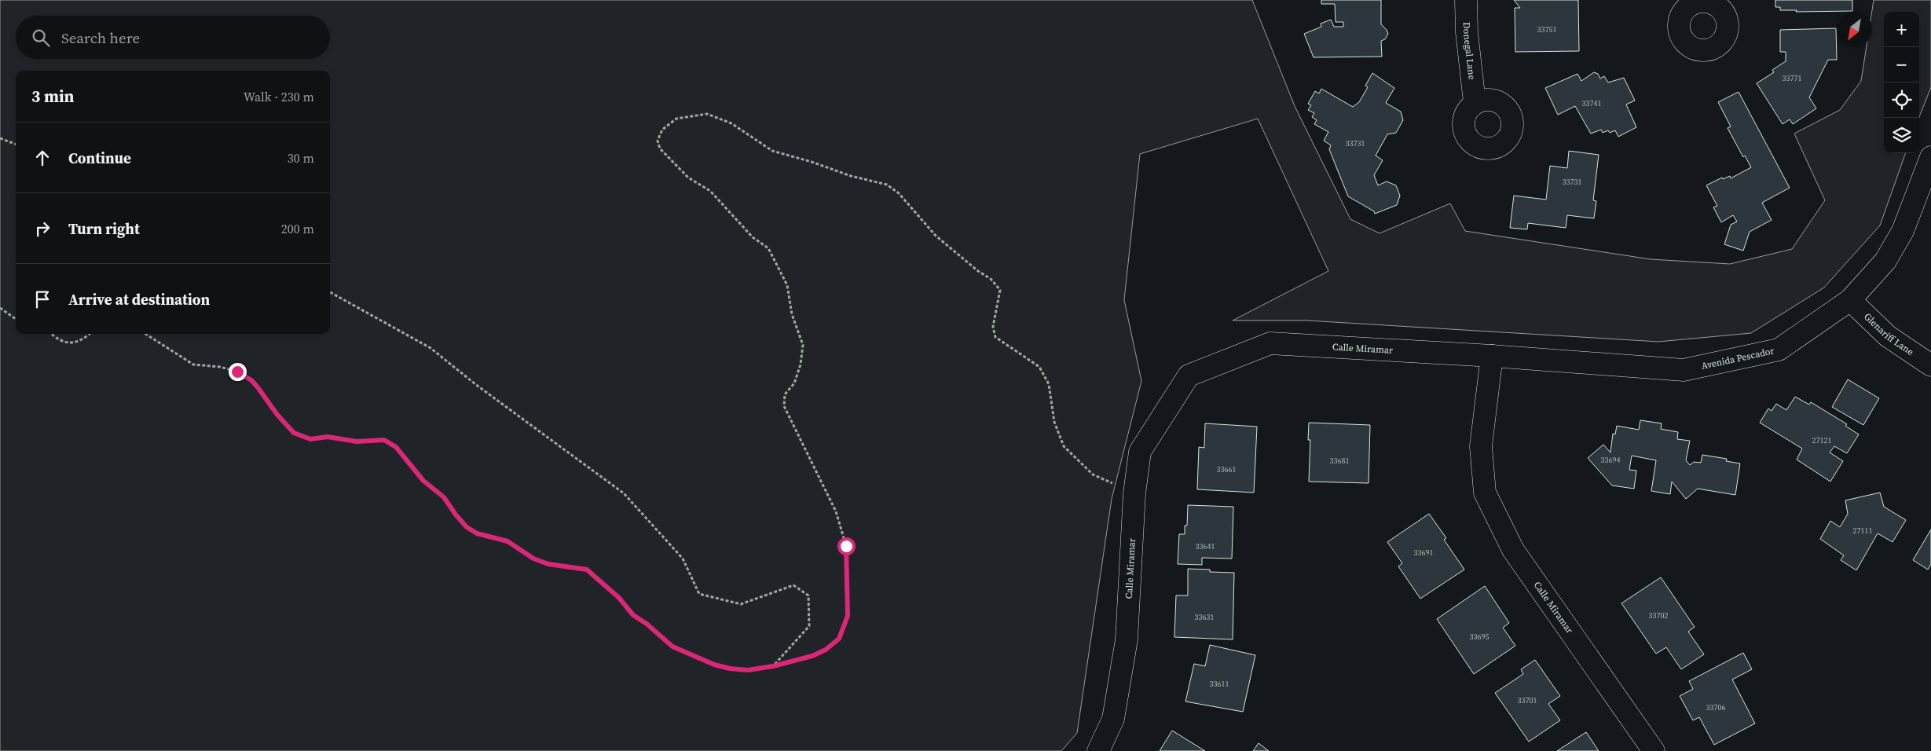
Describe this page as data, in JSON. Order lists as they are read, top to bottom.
{
  "streets": {
    "street": [
      "Donegal Lane",
      "Glenariff Lane",
      "Calle Miramar",
      "Avenida Pescador"
    ]
  },
  "crossings": [
    ["Glenariff Lane", "Avenida Pescador"],
    ["Calle Miramar", "Avenida Pescador"]
  ],
  "house_numbers": [
    "33751",
    "33771",
    "33741",
    "33731",
    "33731",
    "27121",
    "33694",
    "33681",
    "33661",
    "27111",
    "33641",
    "33691",
    "33702",
    "33631",
    "33695",
    "33611",
    "33701",
    "33706"
  ],
  "north": "bottom left",
  "page": {
    "map_buttons": ["+", "−"],
    "search": "Search here",
    "heading": ["3 min", "Walk · 230 m"],
    "list": [
      ["Continue", "30 m"],
      ["Turn right", "200 m"],
      "Arrive at destination"
    ]
  }
}
